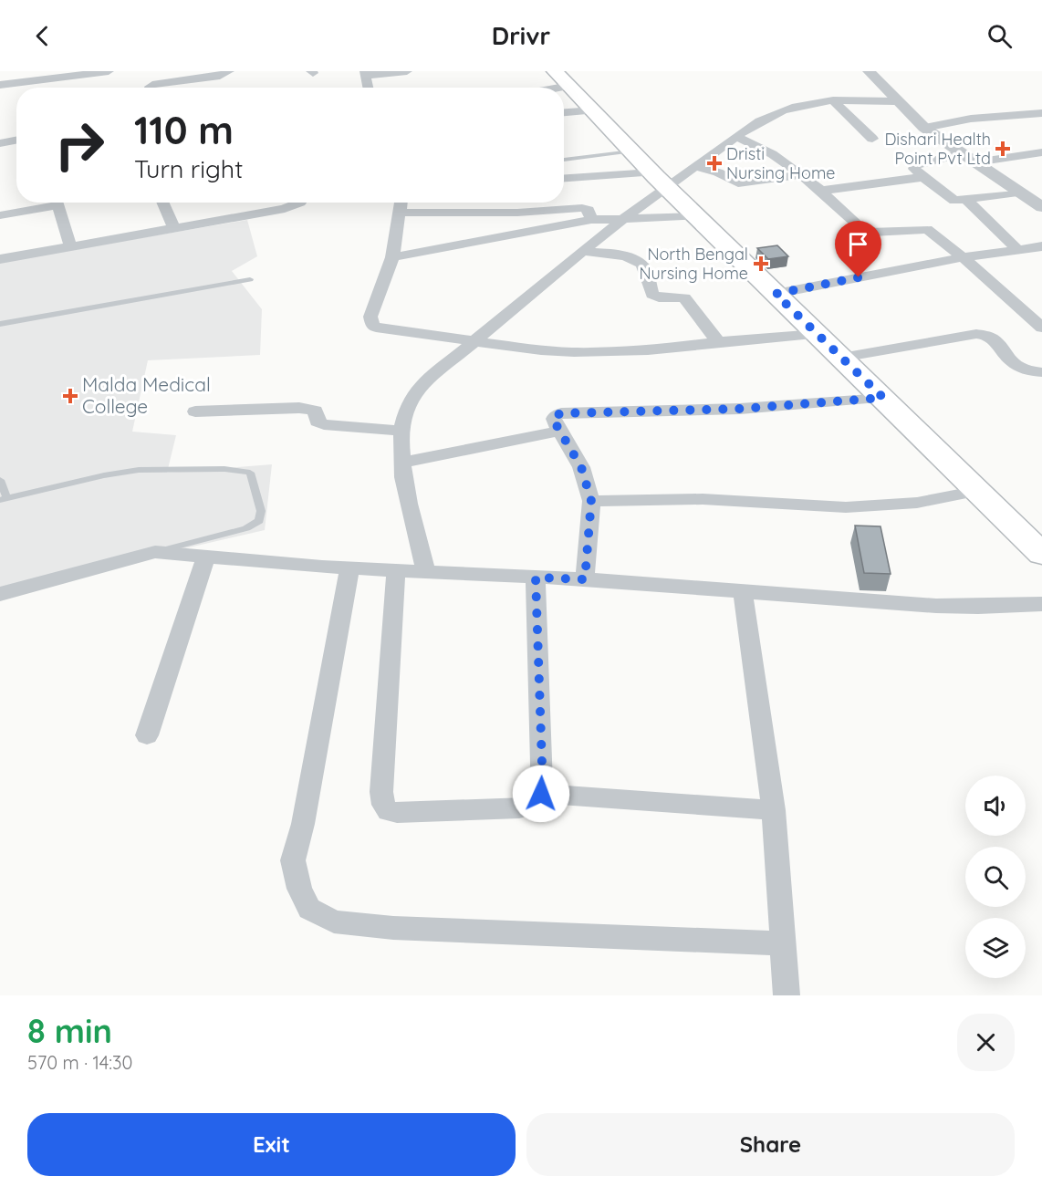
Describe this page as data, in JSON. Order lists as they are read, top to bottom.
{
  "places": {
    "health": [
      "Dishari Health Point Pvt Ltd",
      "Dristi Nursing Home",
      "North Bengal Nursing Home",
      "Malda Medical College"
    ]
  },
  "page": {
    "header": "Drivr",
    "turn": ["110 m", "Turn right"],
    "heading": ["8 min", "570 m · 14:30"],
    "buttons": ["Exit", "Share"]
  }
}
